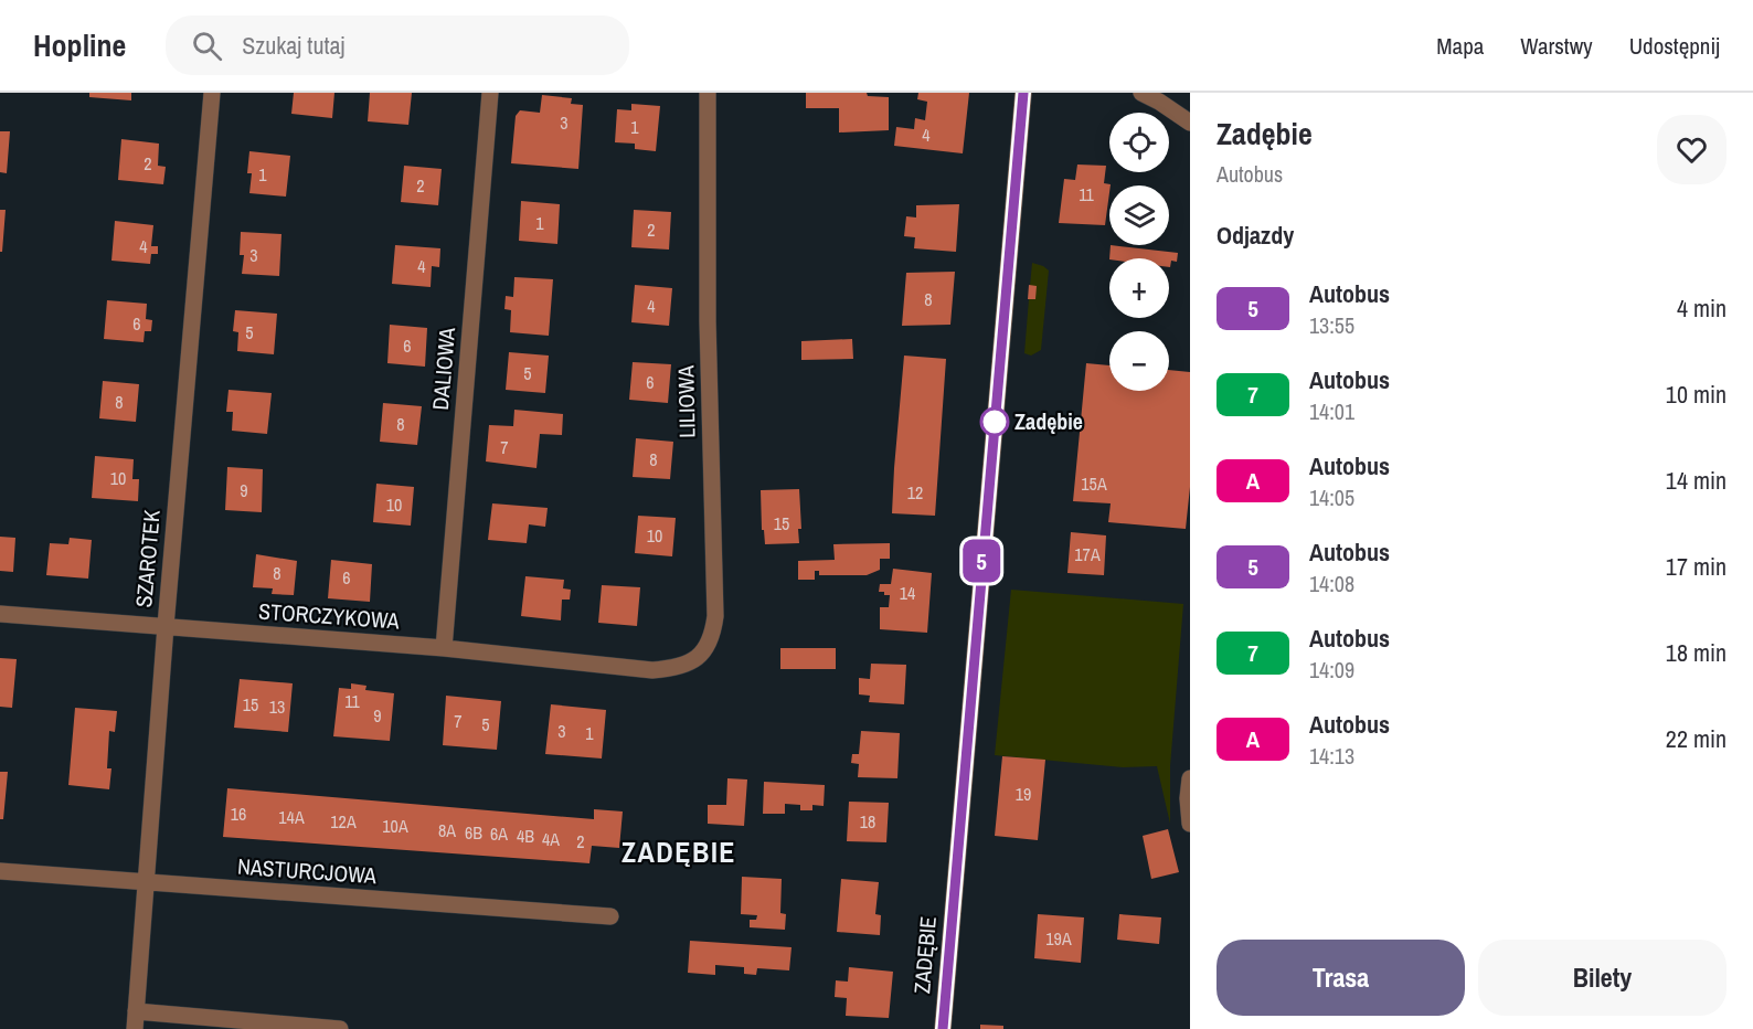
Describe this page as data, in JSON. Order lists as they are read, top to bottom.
{
  "streets": {
    "street": [
      "DALIOWA",
      "LILIOWA",
      "SZAROTEK",
      "STORCZYKOWA",
      "NASTURCJOWA",
      "ZADĘBIE"
    ]
  },
  "crossings": [
    ["DALIOWA", "STORCZYKOWA"],
    ["LILIOWA", "STORCZYKOWA"],
    ["SZAROTEK", "STORCZYKOWA"],
    ["SZAROTEK", "NASTURCJOWA"]
  ],
  "districts": ["ZADĘBIE"],
  "places": ["Zadębie"],
  "lines": ["bus line 5"],
  "house_numbers": [
    "3",
    "1",
    "4",
    "2",
    "1",
    "2",
    "11",
    "1",
    "2",
    "4",
    "3",
    "4",
    "8",
    "4",
    "6",
    "5",
    "6",
    "5",
    "6",
    "8",
    "8",
    "7",
    "8",
    "10",
    "15A",
    "9",
    "12",
    "10",
    "15",
    "10",
    "17A",
    "8",
    "6",
    "14",
    "11",
    "15",
    "13",
    "9",
    "7",
    "5",
    "3",
    "1",
    "19",
    "16",
    "14A",
    "12A",
    "18",
    "10A",
    "8A",
    "6B",
    "6A",
    "4B",
    "4A",
    "2",
    "19A"
  ],
  "page": {
    "header": "Hopline",
    "search": "Szukaj tutaj",
    "nav": ["Mapa", "Warstwy", "Udostępnij"],
    "on_map": "5",
    "heading": [
      ["Zadębie", "Autobus"],
      "Odjazdy"
    ],
    "map_buttons": ["+", "−"],
    "list": [
      {
        "mark": "5",
        "name": "Autobus",
        "note": "13:55",
        "value": "4 min"
      },
      {
        "mark": "7",
        "name": "Autobus",
        "note": "14:01",
        "value": "10 min"
      },
      {
        "mark": "A",
        "name": "Autobus",
        "note": "14:05",
        "value": "14 min"
      },
      {
        "mark": "5",
        "name": "Autobus",
        "note": "14:08",
        "value": "17 min"
      },
      {
        "mark": "7",
        "name": "Autobus",
        "note": "14:09",
        "value": "18 min"
      },
      {
        "mark": "A",
        "name": "Autobus",
        "note": "14:13",
        "value": "22 min"
      }
    ],
    "buttons": ["Trasa", "Bilety"]
  }
}
